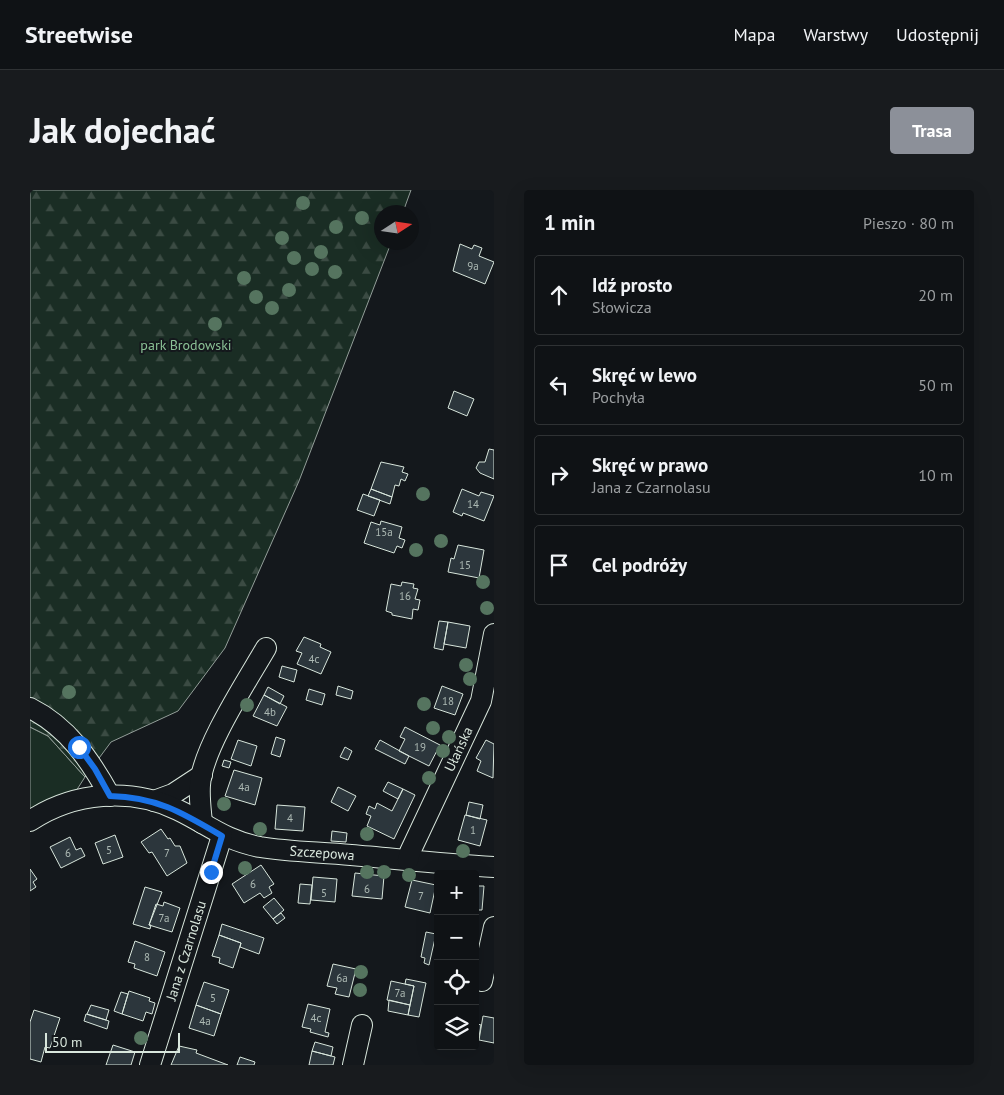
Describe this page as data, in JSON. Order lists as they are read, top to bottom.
{
  "streets": {
    "street": ["Ułańska", "Szczepowa", "Jana z Czarnolasu"]
  },
  "crossings": [
    ["Ułańska", "Szczepowa"],
    ["Szczepowa", "Jana z Czarnolasu"]
  ],
  "parks": ["park Brodowski"],
  "house_numbers": [
    "9a",
    "14",
    "15a",
    "15",
    "16",
    "4c",
    "18",
    "4b",
    "19",
    "4a",
    "4",
    "1",
    "5",
    "6",
    "7",
    "6",
    "6",
    "5",
    "7",
    "7a",
    "8",
    "6a",
    "7a",
    "5",
    "4c",
    "4a"
  ],
  "scale_bar": "50 m",
  "north": "right",
  "page": {
    "header": "Streetwise",
    "nav": ["Mapa", "Warstwy", "Udostępnij"],
    "title": "Jak dojechać",
    "buttons": "Trasa",
    "heading": ["1 min", "Pieszo · 80 m"],
    "list": [
      ["Idź prosto", "Słowicza", "20 m"],
      ["Skręć w lewo", "Pochyła", "50 m"],
      ["Skręć w prawo", "Jana z Czarnolasu", "10 m"],
      "Cel podróży"
    ],
    "map_buttons": ["+", "−"],
    "scale": "50 m"
  }
}
